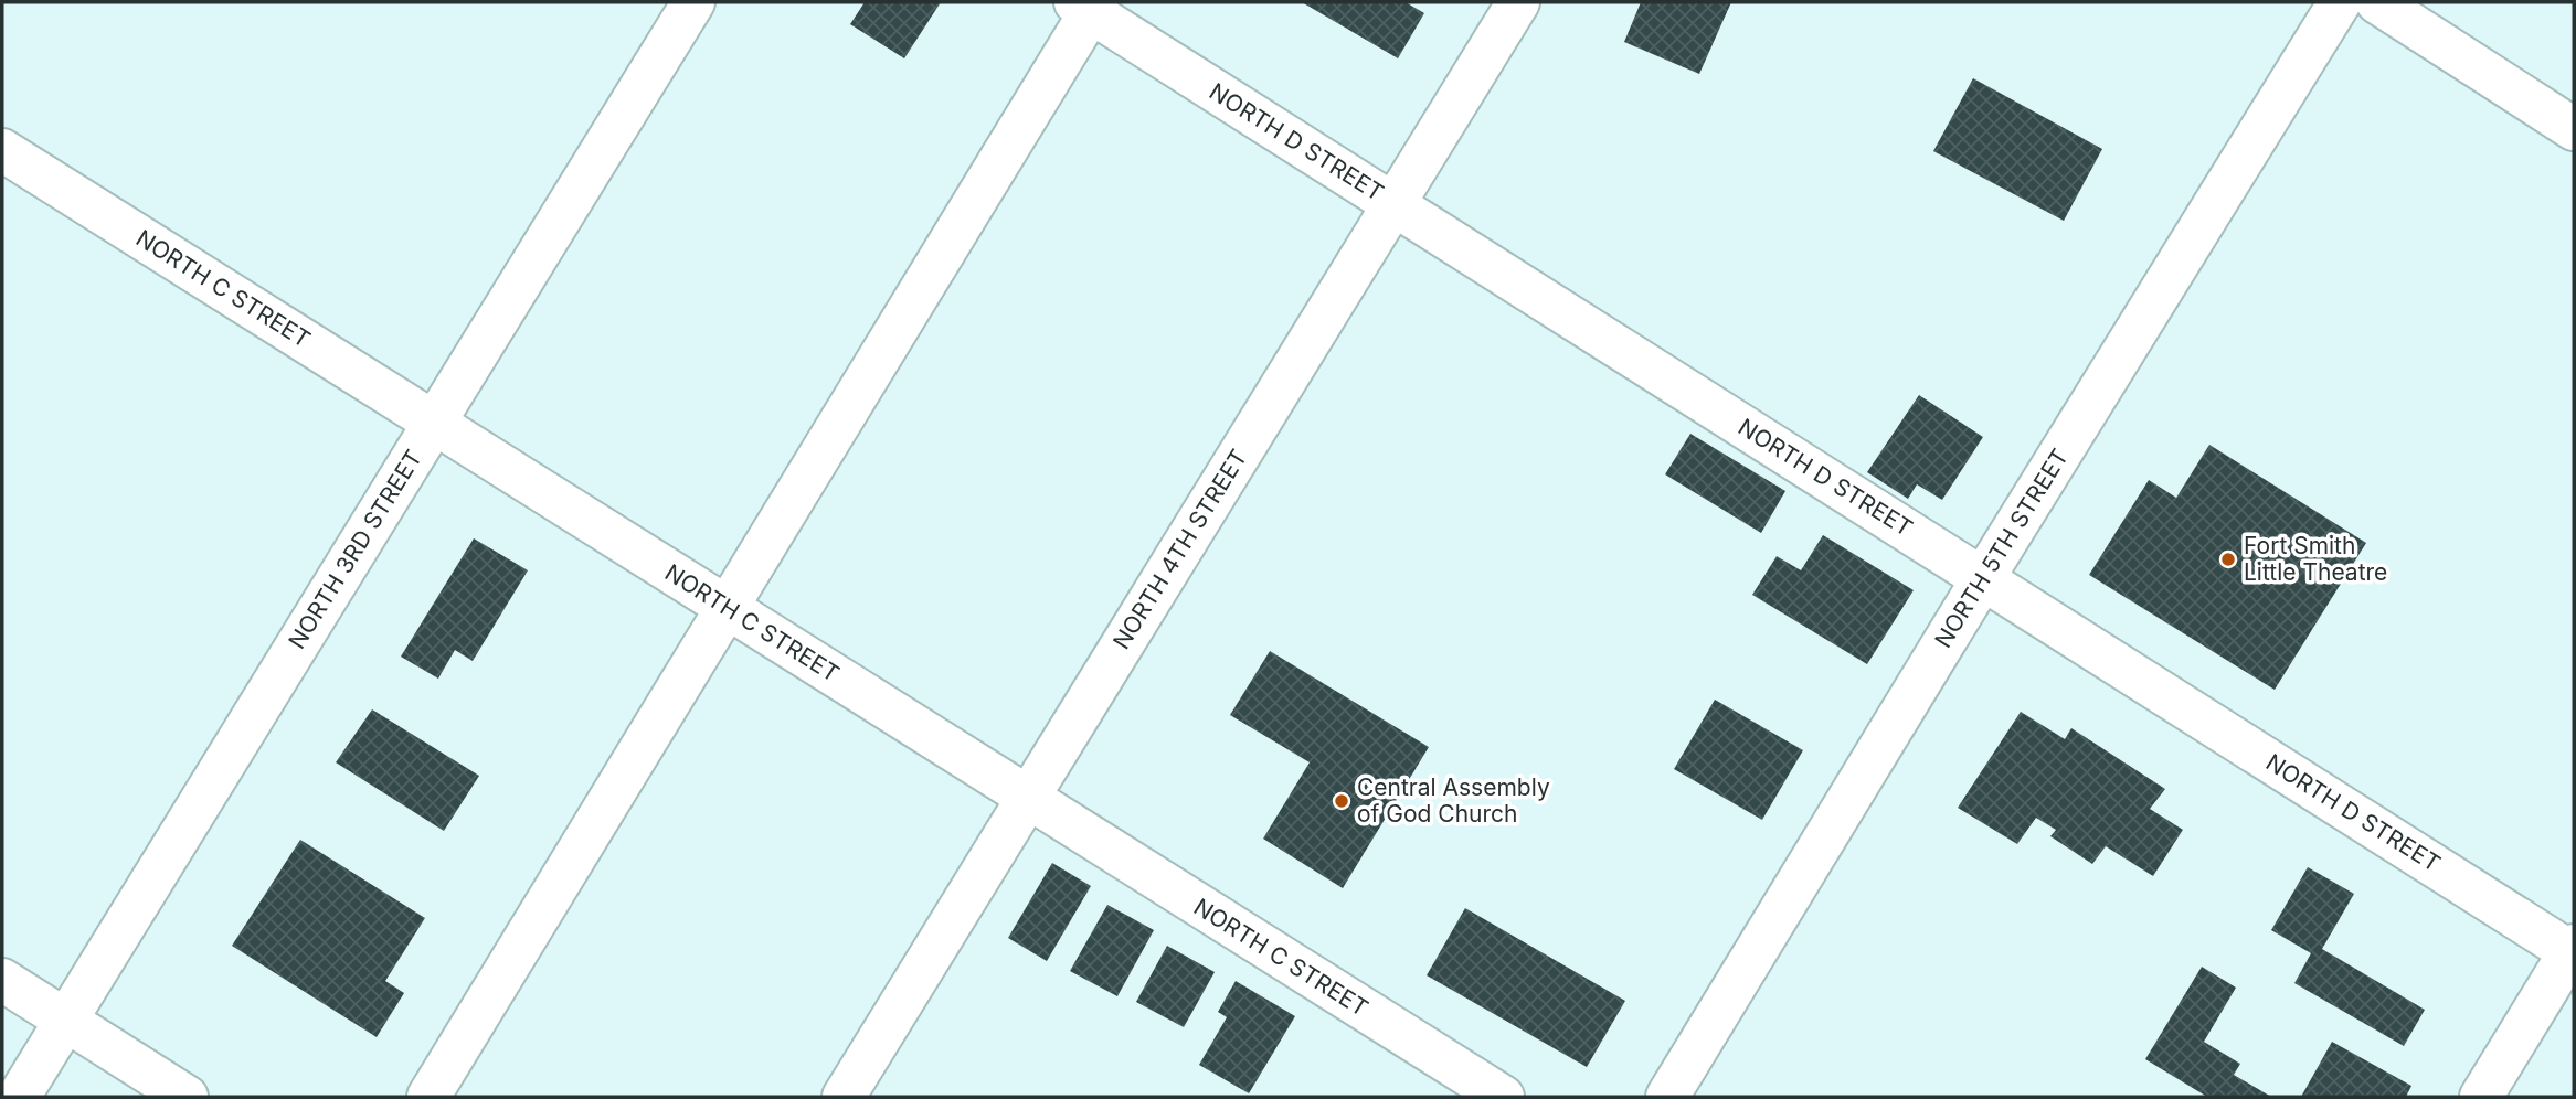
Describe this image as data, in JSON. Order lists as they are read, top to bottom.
{
  "streets": {
    "street": [
      "NORTH D STREET",
      "NORTH C STREET",
      "NORTH 5TH STREET",
      "NORTH 3RD STREET",
      "NORTH 4TH STREET"
    ]
  },
  "crossings": [
    ["NORTH D STREET", "NORTH 5TH STREET"],
    ["NORTH D STREET", "NORTH 4TH STREET"],
    ["NORTH C STREET", "NORTH 3RD STREET"],
    ["NORTH C STREET", "NORTH 4TH STREET"]
  ],
  "places": ["Fort Smith Little Theatre", "Central Assembly of God Church"]
}
